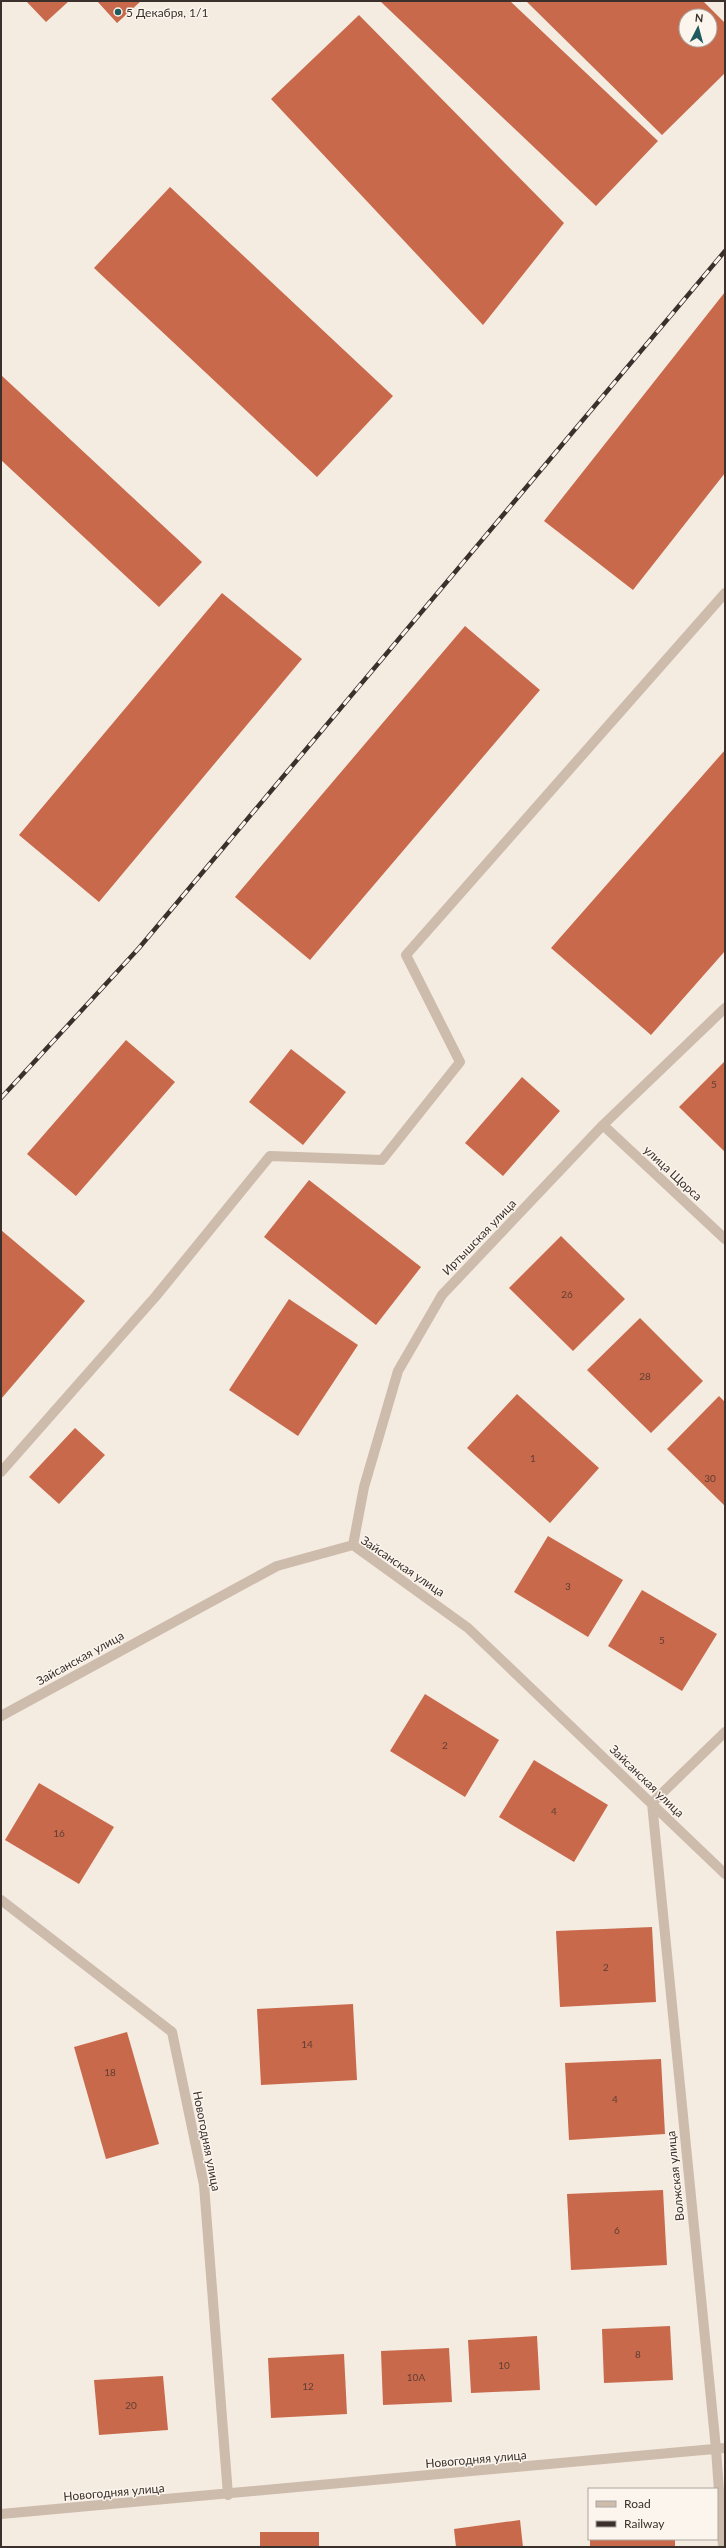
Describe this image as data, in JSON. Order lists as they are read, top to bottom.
{
  "streets": {
    "street": [
      "улица Щорса",
      "Иртышская улица",
      "Зайсанская улица",
      "Новогодняя улица",
      "Волжская улица"
    ]
  },
  "crossings": [
    ["улица Щорса", "Иртышская улица"],
    ["Иртышская улица", "Зайсанская улица"],
    ["Зайсанская улица", "Волжская улица"],
    ["Новогодняя улица", "Волжская улица"]
  ],
  "places": ["5 Декабря, 1/1"],
  "house_numbers": [
    "5",
    "26",
    "28",
    "1",
    "30",
    "3",
    "5",
    "2",
    "4",
    "16",
    "2",
    "14",
    "18",
    "4",
    "6",
    "8",
    "10",
    "10А",
    "12",
    "20"
  ],
  "legend": ["Road", "Railway"],
  "north": "top"
}
